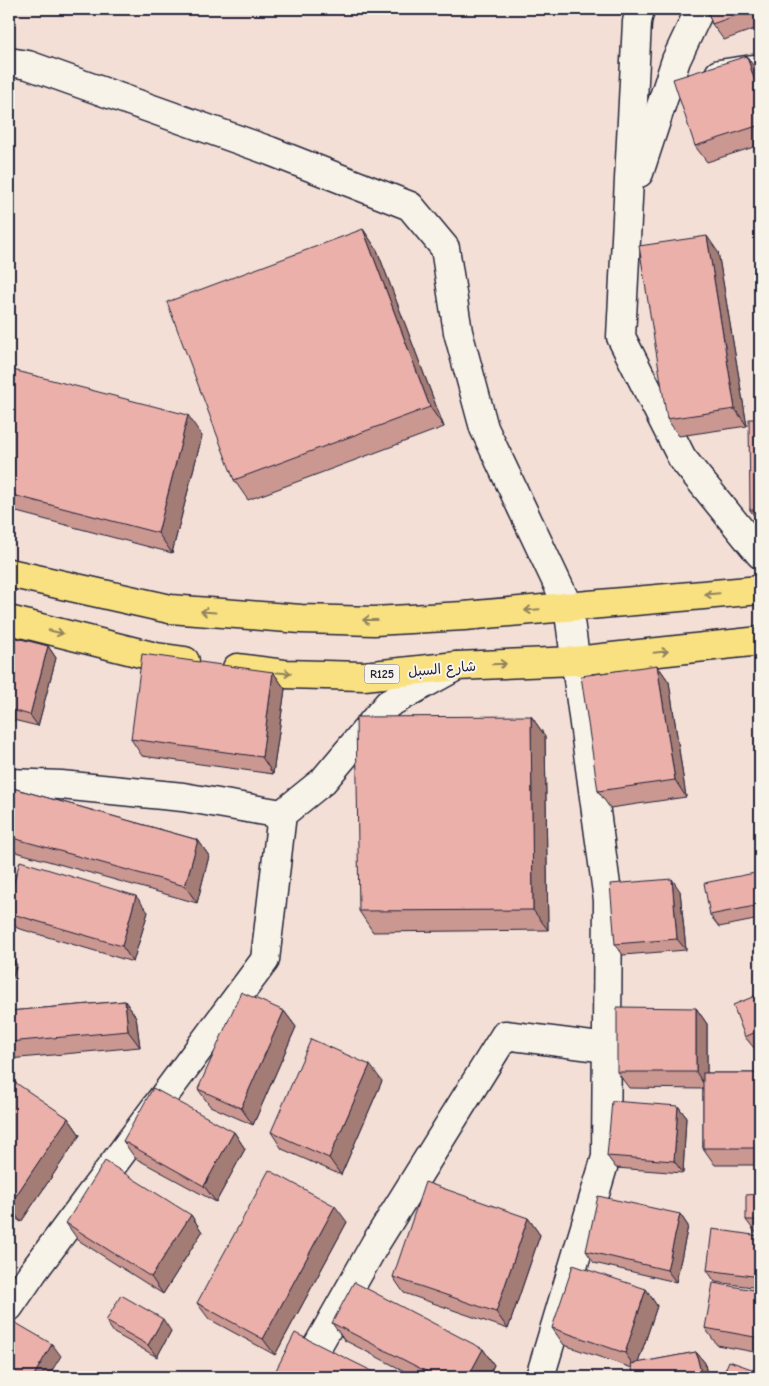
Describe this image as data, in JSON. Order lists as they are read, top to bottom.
{
  "streets": {
    "main road": ["شارع السبل", "R125"]
  }
}
